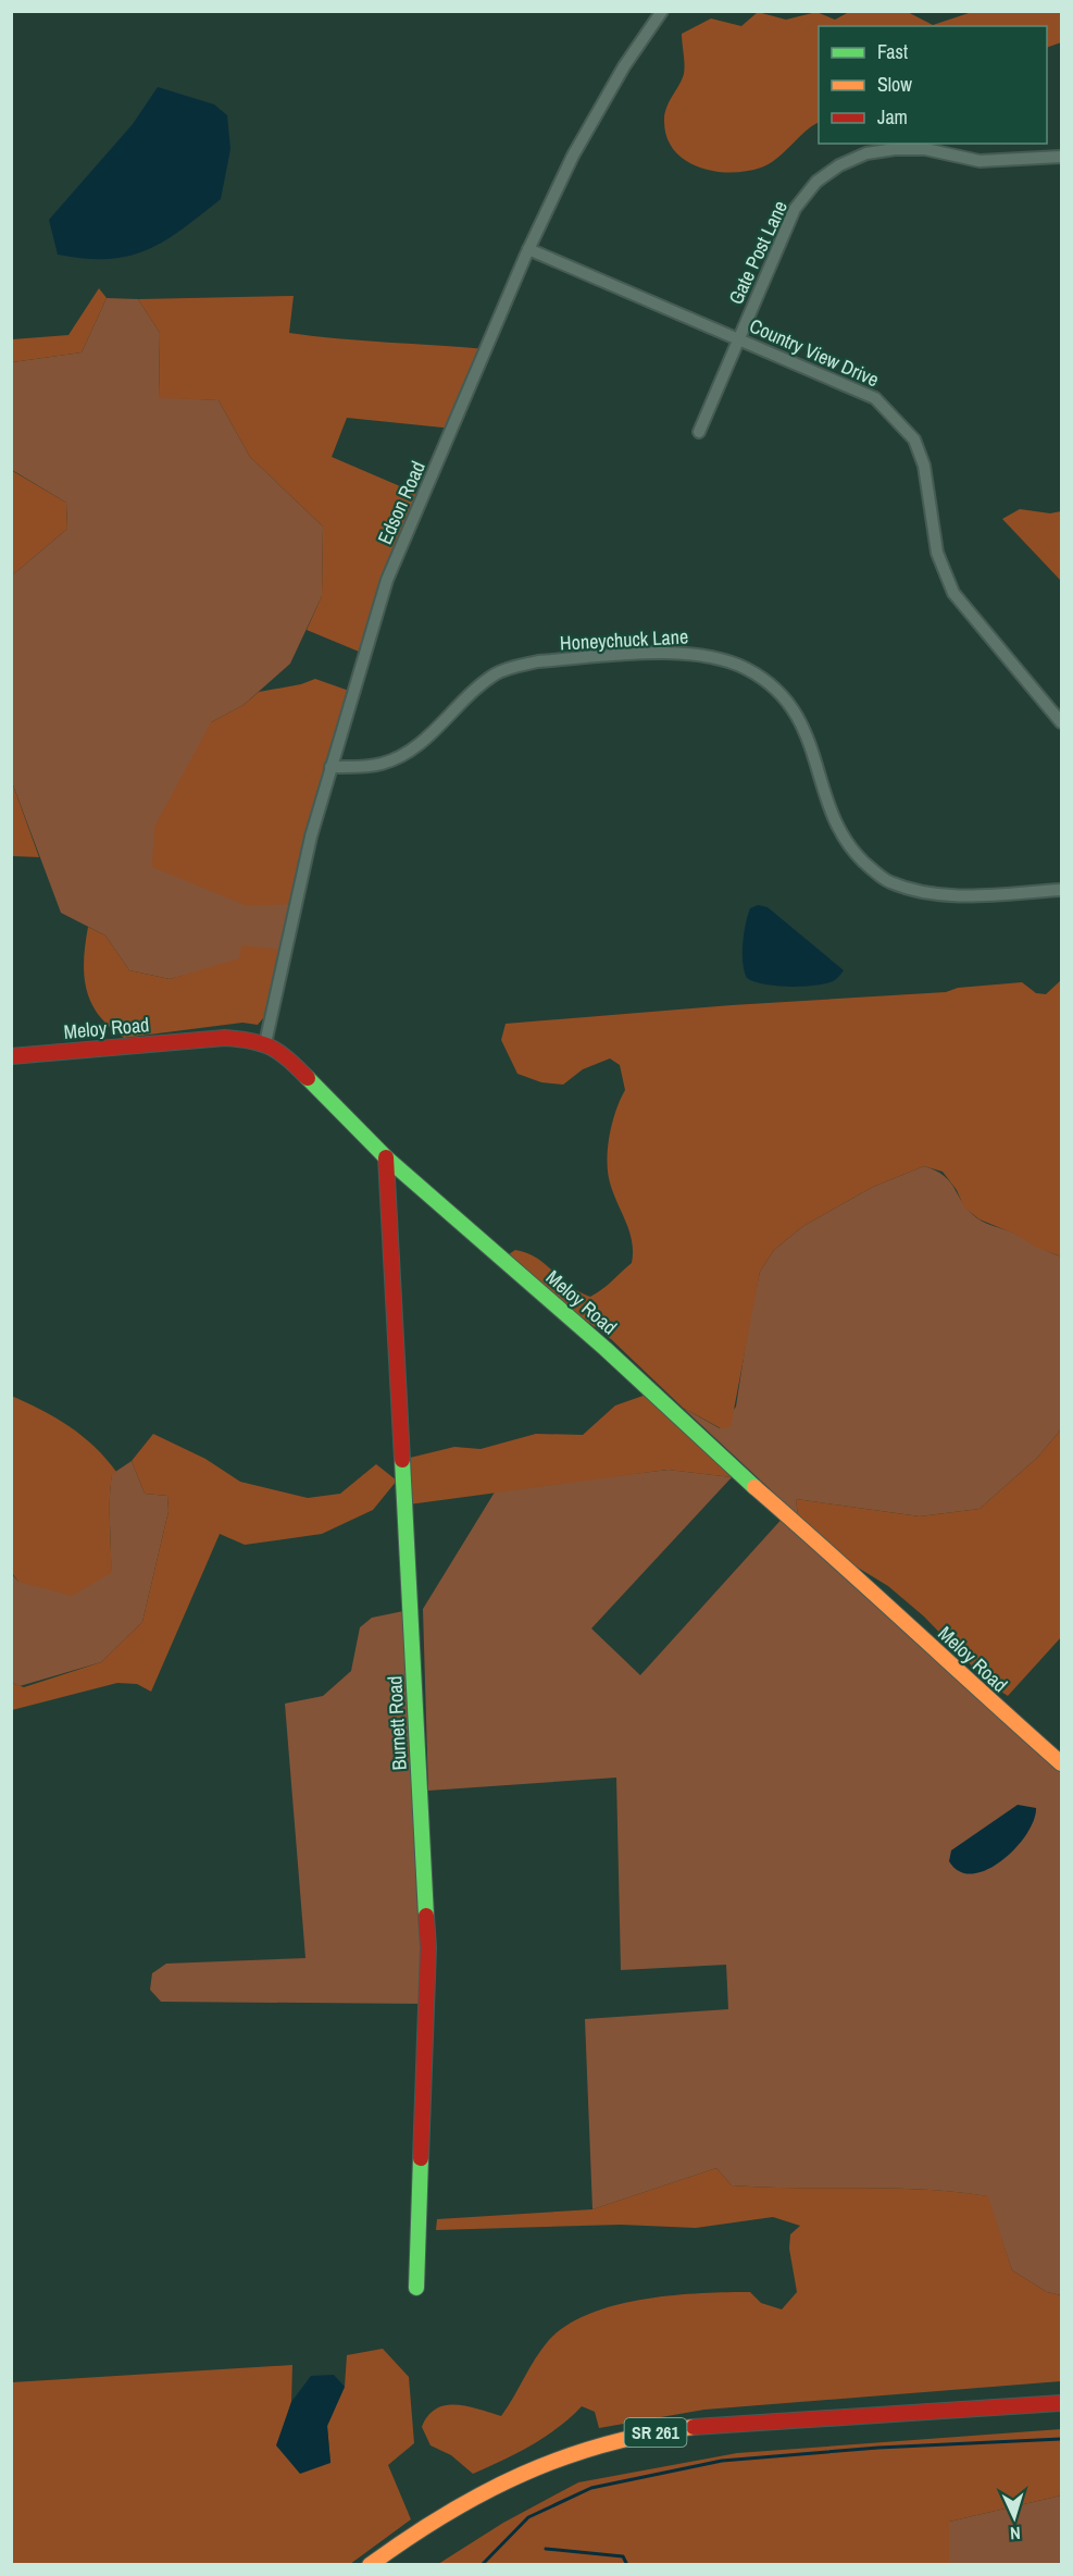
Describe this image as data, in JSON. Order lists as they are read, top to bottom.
{
  "streets": {
    "street": [
      "Gate Post Lane",
      "Country View Drive",
      "Edson Road",
      "Honeychuck Lane",
      "Meloy Road",
      "Burnett Road",
      "SR 261"
    ]
  },
  "crossings": [
    ["Gate Post Lane", "Country View Drive"],
    ["Country View Drive", "Edson Road"],
    ["Edson Road", "Honeychuck Lane"],
    ["Edson Road", "Meloy Road"],
    ["Meloy Road", "Burnett Road"]
  ],
  "legend": ["Fast", "Slow", "Jam"],
  "north": "bottom"
}
